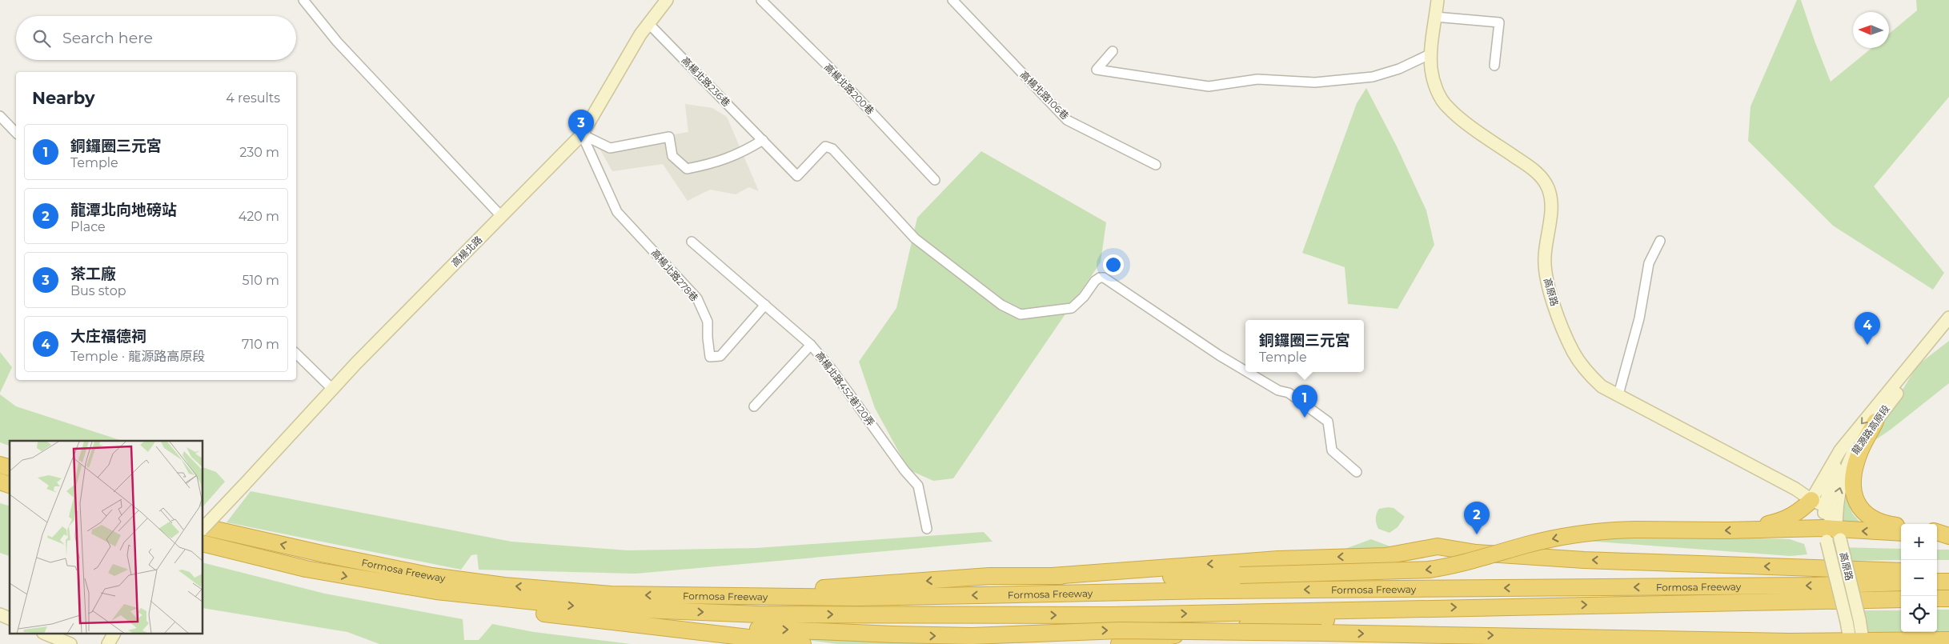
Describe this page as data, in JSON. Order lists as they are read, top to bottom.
{
  "streets": {
    "highway": ["Formosa Freeway"],
    "street": [
      "高楊北路236巷",
      "高楊北路200巷",
      "高楊北路106巷",
      "高楊北路",
      "高楊北路278巷",
      "高原路",
      "高楊北路452巷120弄",
      "龍源路高原段"
    ]
  },
  "crossings": [
    ["高楊北路236巷", "高楊北路"],
    ["高楊北路", "高楊北路278巷"],
    ["高楊北路278巷", "高楊北路452巷120弄"],
    ["高原路", "龍源路高原段"]
  ],
  "north": "left",
  "page": {
    "search": "Search here",
    "heading": ["Nearby", "4 results"],
    "pins": [
      "3",
      "4",
      "1",
      "2"
    ],
    "list": [
      {
        "mark": "1",
        "name": "銅鑼圈三元宮",
        "note": "Temple",
        "value": "230 m"
      },
      {
        "mark": "2",
        "name": "龍潭北向地磅站",
        "note": "Place",
        "value": "420 m"
      },
      {
        "mark": "3",
        "name": "茶工廠",
        "note": "Bus stop",
        "value": "510 m"
      },
      {
        "mark": "4",
        "name": "大庄福德祠",
        "note": "Temple · 龍源路高原段",
        "value": "710 m"
      }
    ],
    "popup": ["銅鑼圈三元宮", "Temple"],
    "map_buttons": ["+", "−"]
  }
}
